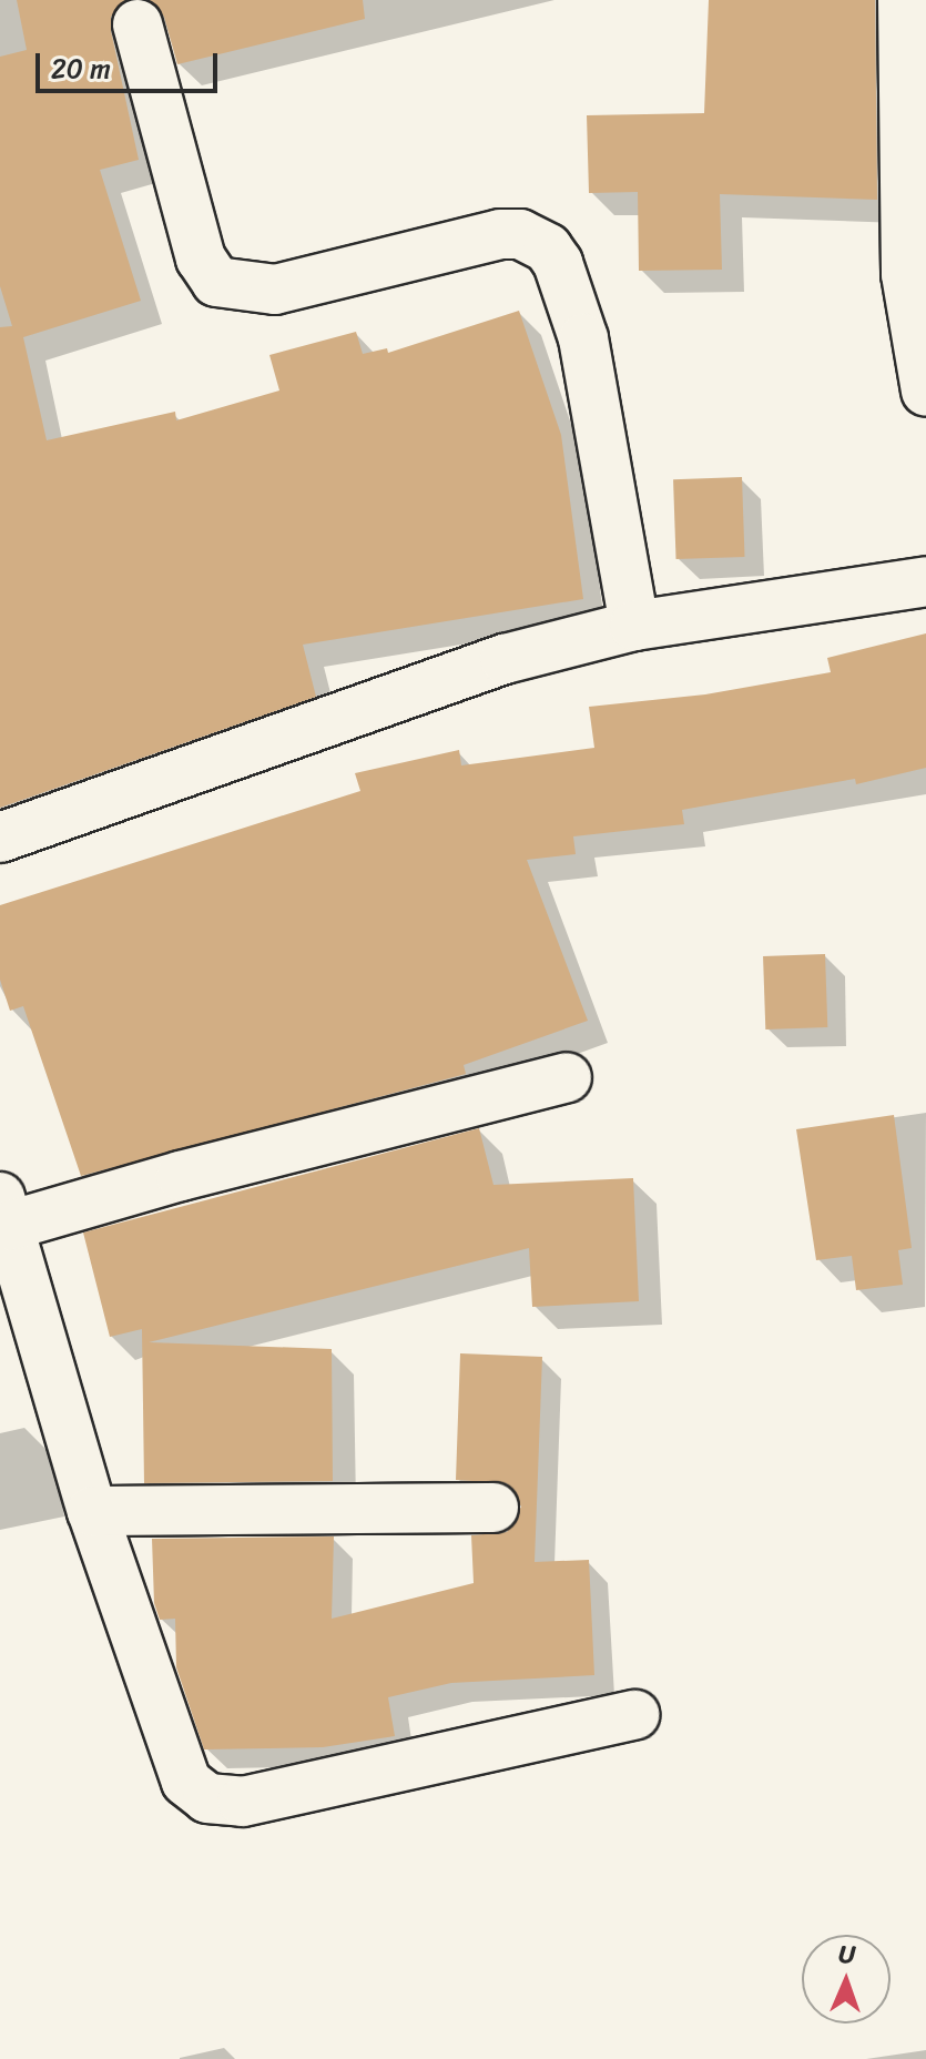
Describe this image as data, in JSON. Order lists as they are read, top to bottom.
{
  "scale_bar": "20 m",
  "north": "top"
}
